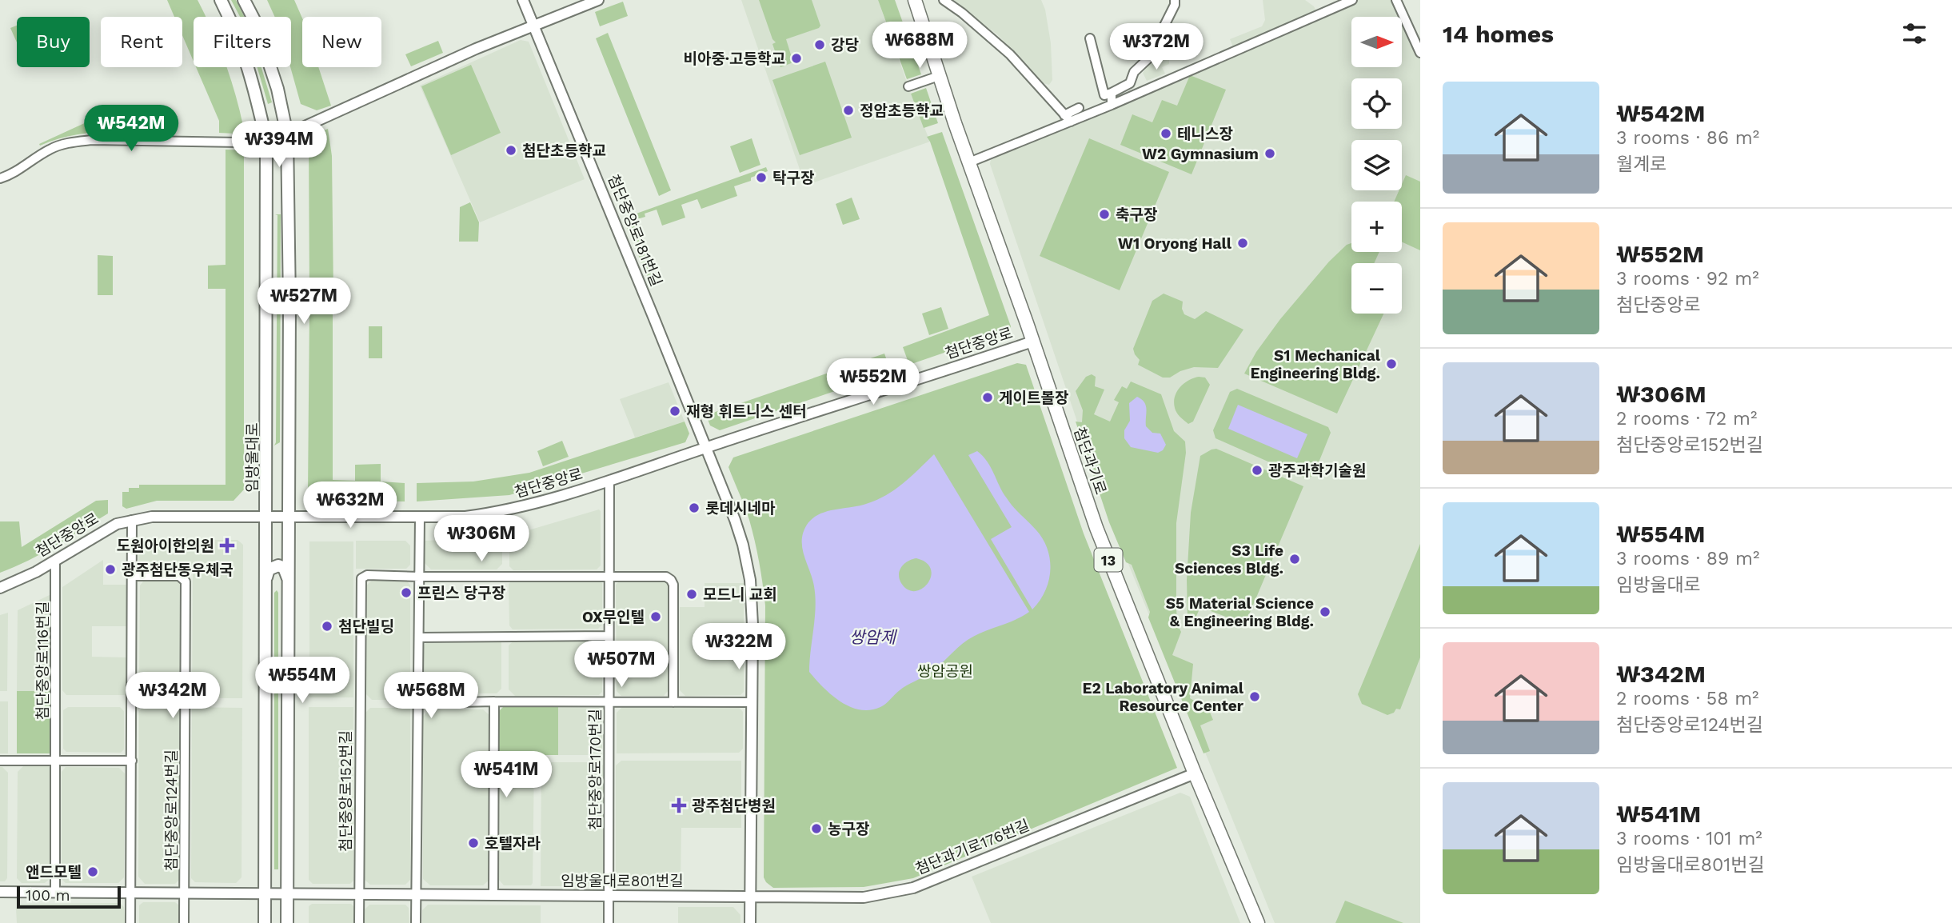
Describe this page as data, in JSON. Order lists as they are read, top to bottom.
{
  "streets": {
    "main road": ["임방울대로", "첨단과기로", "13"],
    "street": [
      "첨단중앙로181번길",
      "첨단중앙로",
      "첨단중앙로116번길",
      "첨단중앙로170번길",
      "첨단중앙로152번길",
      "첨단중앙로124번길",
      "첨단과기로176번길",
      "임방울대로801번길"
    ]
  },
  "crossings": [
    ["첨단중앙로181번길", "첨단중앙로"],
    ["첨단중앙로181번길", "첨단과기로176번길"],
    ["첨단중앙로181번길", "임방울대로801번길"],
    ["첨단중앙로", "임방울대로"],
    ["첨단중앙로", "첨단과기로"],
    ["첨단중앙로", "첨단중앙로116번길"],
    ["첨단중앙로", "첨단중앙로170번길"],
    ["임방울대로", "임방울대로801번길"],
    ["첨단과기로", "첨단과기로176번길"],
    ["첨단중앙로116번길", "임방울대로801번길"],
    ["첨단중앙로170번길", "첨단중앙로152번길"],
    ["첨단중앙로170번길", "임방울대로801번길"],
    ["첨단중앙로152번길", "임방울대로801번길"],
    ["첨단중앙로124번길", "임방울대로801번길"],
    ["첨단과기로176번길", "임방울대로801번길"]
  ],
  "water": ["쌍암제"],
  "parks": ["쌍암공원"],
  "places": {
    "other": [
      "강당",
      "비아중·고등학교",
      "정암초등학교",
      "테니스장",
      "첨단초등학교",
      "W2 Gymnasium",
      "탁구장",
      "축구장",
      "W1 Oryong Hall",
      "S1 Mechanical Engineering Bldg.",
      "게이트볼장",
      "재형 휘트니스 센터",
      "광주과학기술원",
      "롯데시네마",
      "S3 Life Sciences Bldg.",
      "광주첨단동우체국",
      "프린스 당구장",
      "모드니 교회",
      "S5 Material Science & Engineering Bldg.",
      "OX무인텔",
      "첨단빌딩",
      "E2 Laboratory Animal Resource Center",
      "농구장",
      "호텔자라",
      "앤드모텔"
    ],
    "health": ["도원아이한의원", "광주첨단병원"]
  },
  "scale_bar": "100 m",
  "north": "right",
  "page": {
    "heading": "14 homes",
    "map_buttons": ["+", "−"],
    "chip": [
      "Buy",
      "Rent",
      "Filters",
      "New"
    ],
    "price": [
      "₩688M",
      "₩372M",
      "₩542M",
      "₩394M",
      "₩527M",
      "₩552M",
      "₩632M",
      "₩306M",
      "₩322M",
      "₩507M",
      "₩554M",
      "₩342M",
      "₩568M",
      "₩541M"
    ],
    "list": [
      {
        "name": "₩542M",
        "note": "3 rooms · 86 m² · 월계로"
      },
      {
        "name": "₩552M",
        "note": "3 rooms · 92 m² · 첨단중앙로"
      },
      {
        "name": "₩306M",
        "note": "2 rooms · 72 m² · 첨단중앙로152번길"
      },
      {
        "name": "₩554M",
        "note": "3 rooms · 89 m² · 임방울대로"
      },
      {
        "name": "₩342M",
        "note": "2 rooms · 58 m² · 첨단중앙로124번길"
      },
      {
        "name": "₩541M",
        "note": "3 rooms · 101 m² · 임방울대로801번길"
      }
    ],
    "scale": "100 m"
  }
}
